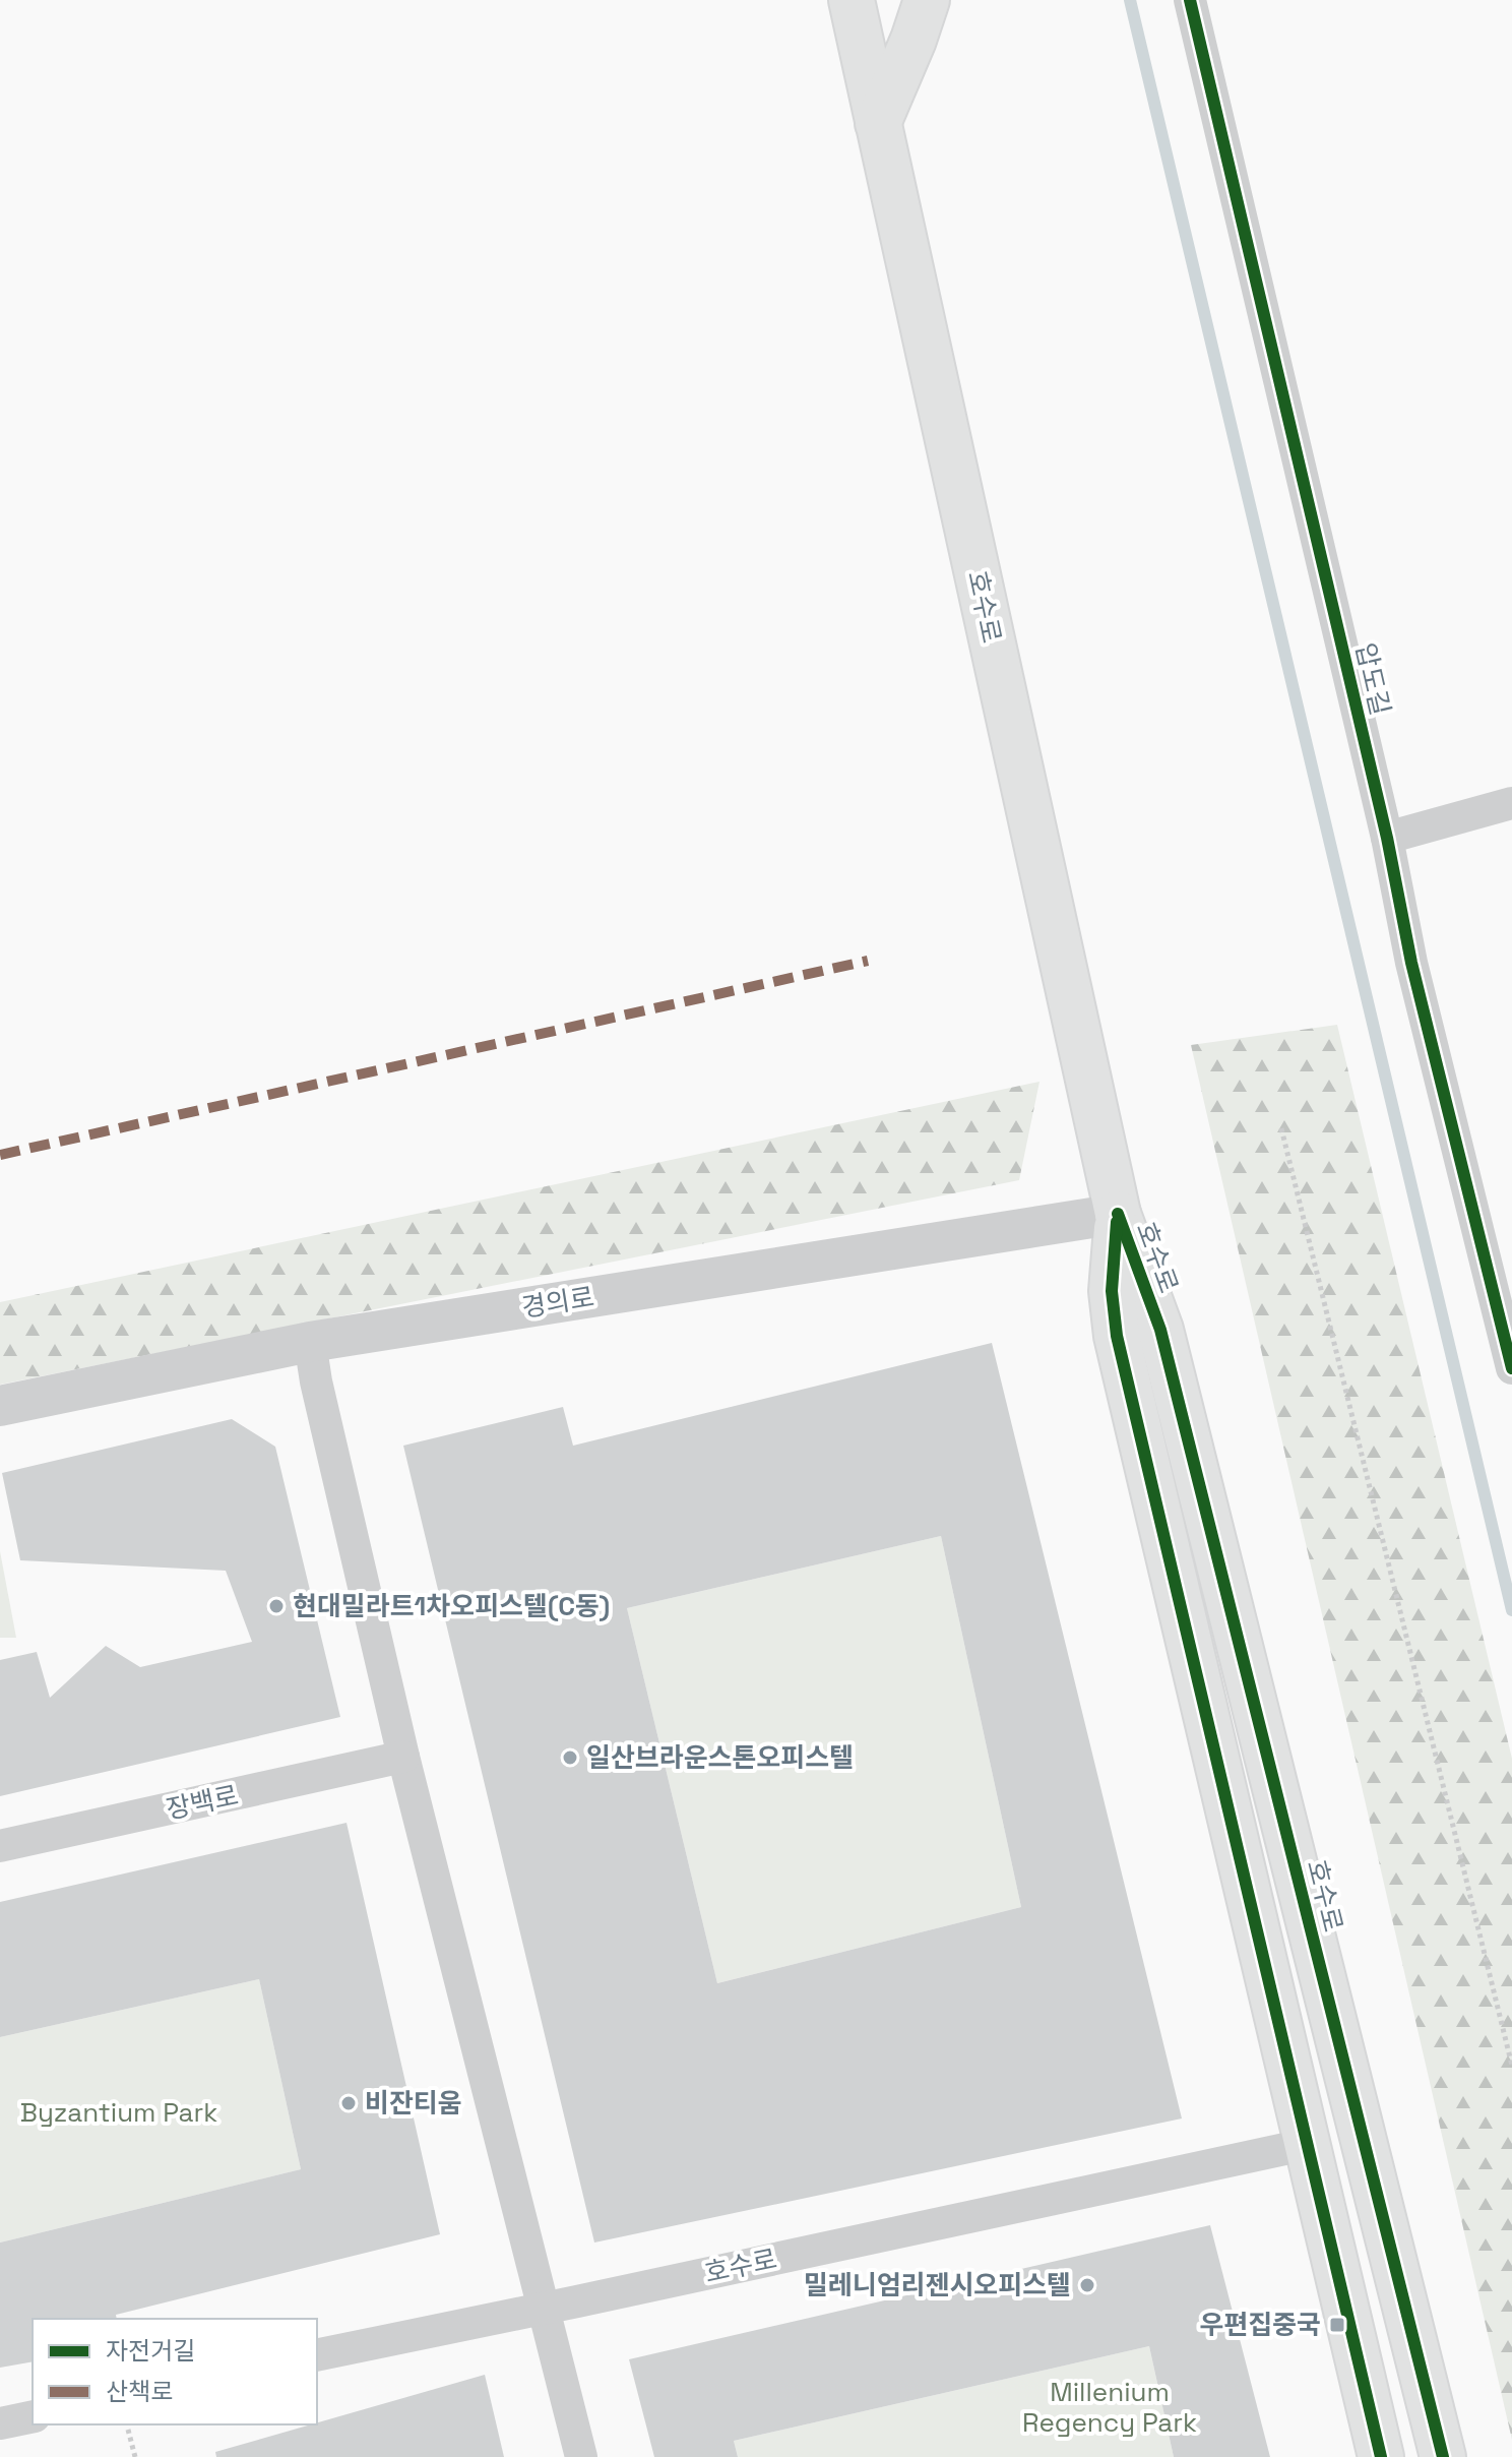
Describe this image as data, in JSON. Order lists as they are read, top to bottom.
{
  "streets": {
    "main road": ["호수로"],
    "street": ["압도길", "경의로", "장백로"]
  },
  "crossings": [
    ["호수로", "경의로"]
  ],
  "parks": ["Byzantium Park", "Millenium Regency Park"],
  "places": {
    "other": [
      "현대밀라트1차오피스텔(C동)",
      "일산브라운스톤오피스텔",
      "비잔티움",
      "밀레니엄리젠시오피스텔"
    ],
    "transit": ["우편집중국"]
  },
  "legend": ["자전거길", "산책로"]
}
